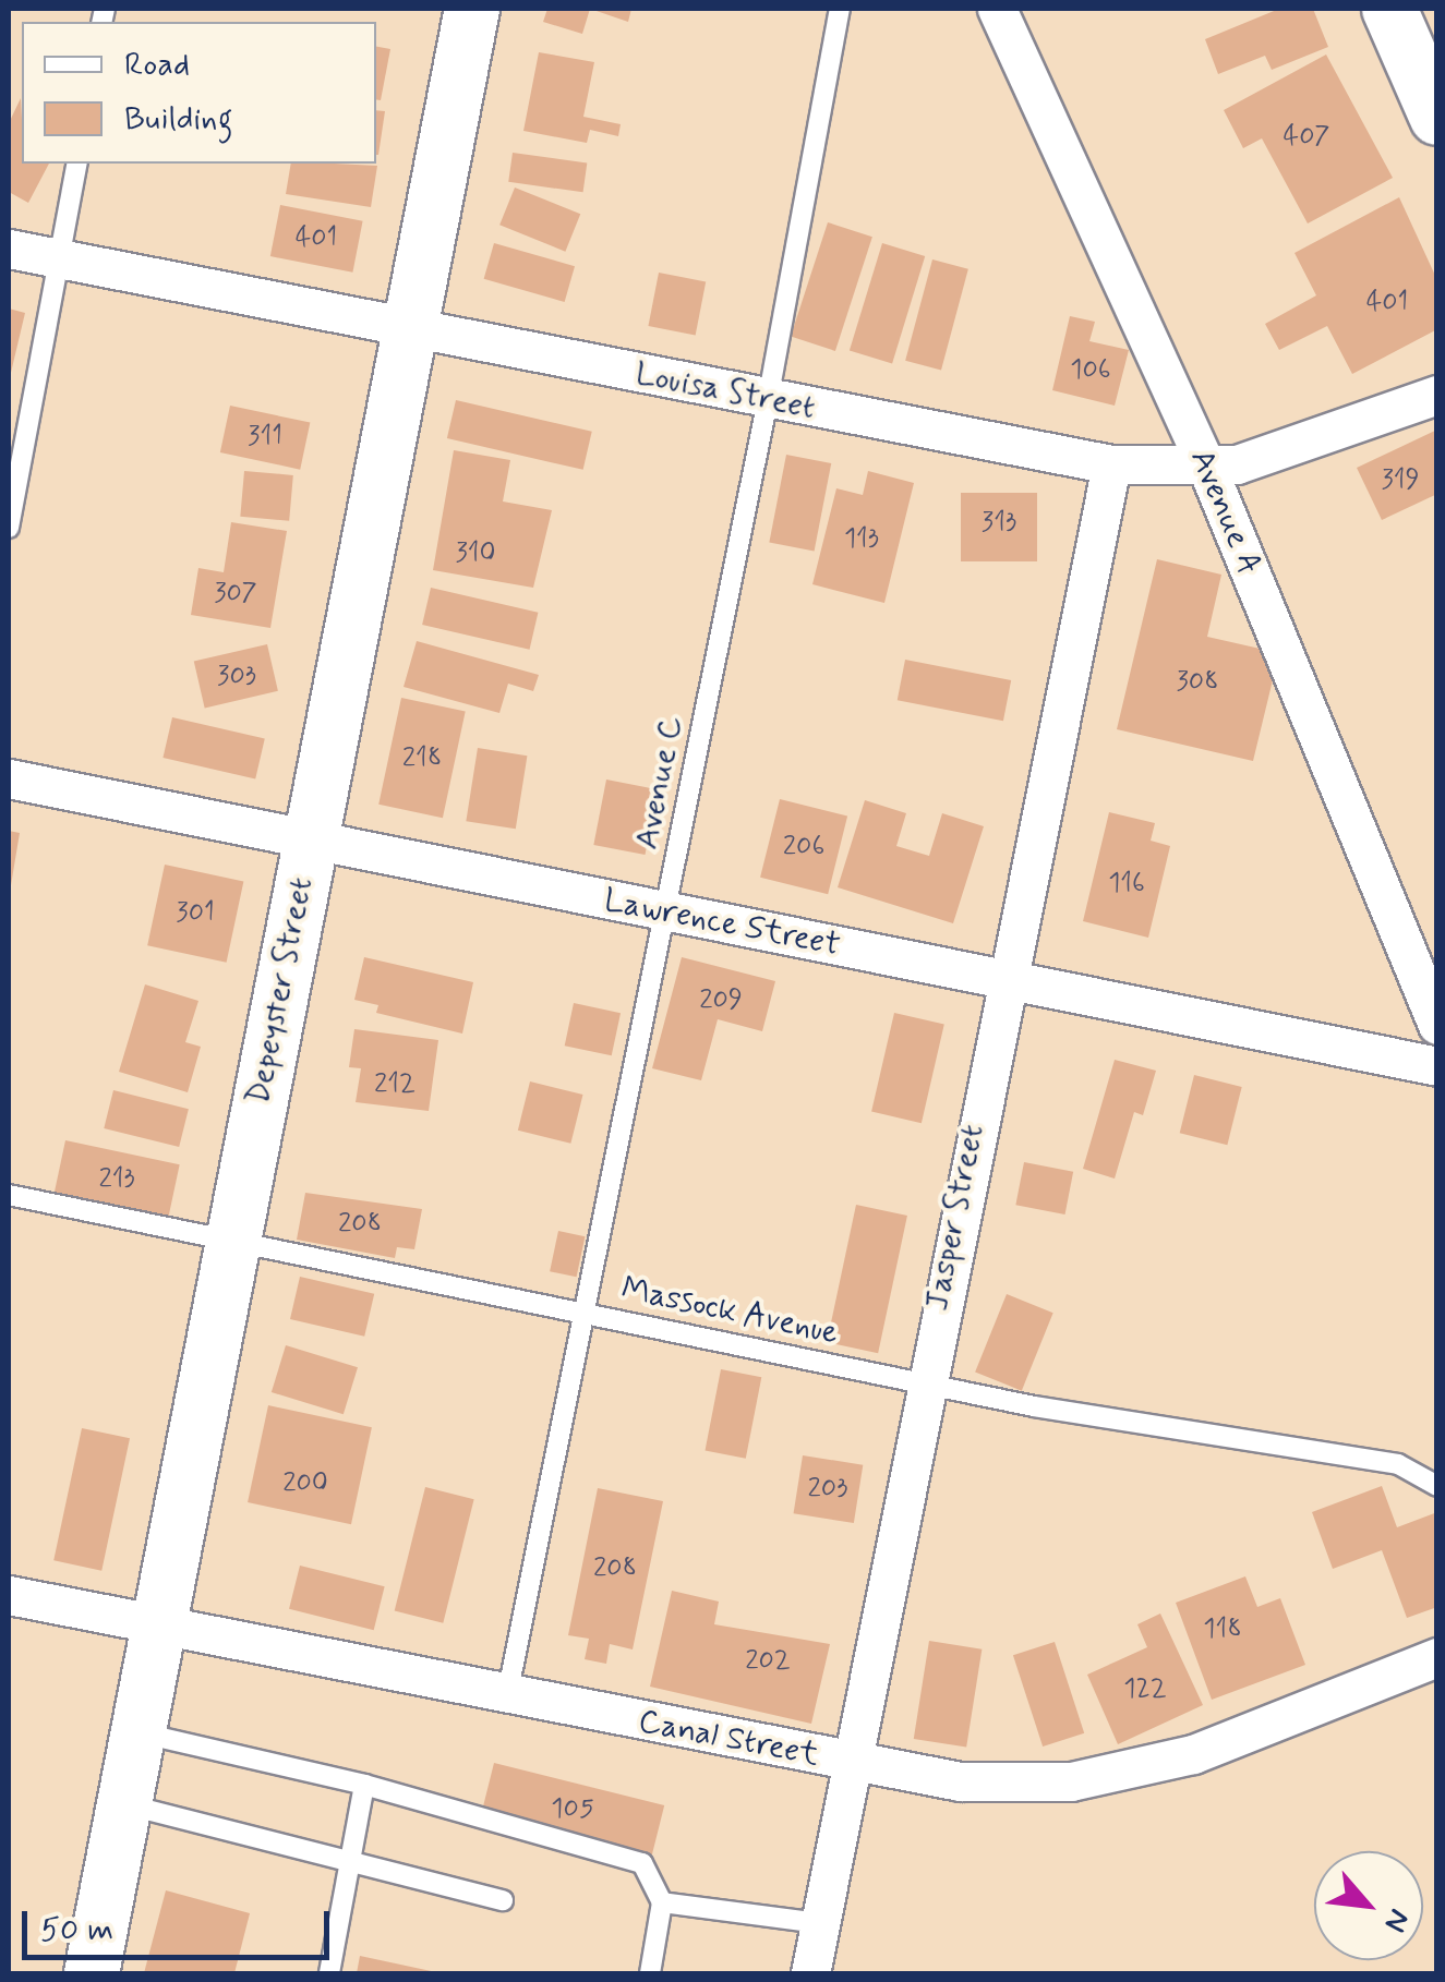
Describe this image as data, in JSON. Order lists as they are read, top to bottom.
{
  "streets": {
    "street": [
      "Louisa Street",
      "Avenue A",
      "Lawrence Street",
      "Depeyster Street",
      "Jasper Street",
      "Canal Street"
    ],
    "lane": ["Avenue C", "Massock Avenue"]
  },
  "crossings": [
    ["Louisa Street", "Avenue A"],
    ["Louisa Street", "Avenue C"],
    ["Louisa Street", "Depeyster Street"],
    ["Louisa Street", "Jasper Street"],
    ["Avenue C", "Lawrence Street"],
    ["Avenue C", "Massock Avenue"],
    ["Avenue C", "Canal Street"],
    ["Lawrence Street", "Depeyster Street"],
    ["Lawrence Street", "Jasper Street"],
    ["Depeyster Street", "Massock Avenue"],
    ["Depeyster Street", "Canal Street"],
    ["Jasper Street", "Massock Avenue"],
    ["Jasper Street", "Canal Street"]
  ],
  "house_numbers": [
    "407",
    "401",
    "401",
    "106",
    "311",
    "319",
    "313",
    "113",
    "310",
    "307",
    "303",
    "308",
    "218",
    "206",
    "116",
    "301",
    "209",
    "212",
    "213",
    "208",
    "200",
    "203",
    "208",
    "118",
    "202",
    "122",
    "105"
  ],
  "legend": ["Road", "Building"],
  "scale_bar": "50 m",
  "north": "bottom right"
}
